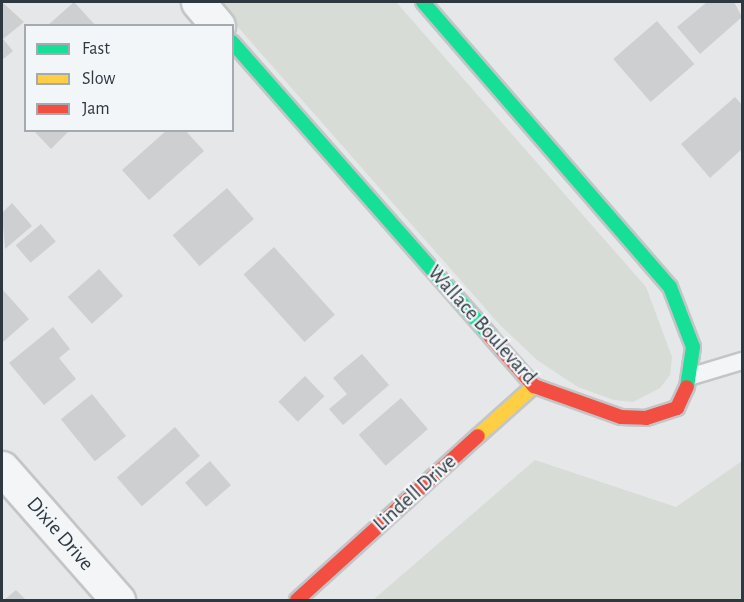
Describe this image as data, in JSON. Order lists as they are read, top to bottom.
{
  "streets": {
    "street": ["Wallace Boulevard", "Lindell Drive", "Dixie Drive"]
  },
  "crossings": [
    ["Wallace Boulevard", "Lindell Drive"]
  ],
  "legend": ["Fast", "Slow", "Jam"]
}
